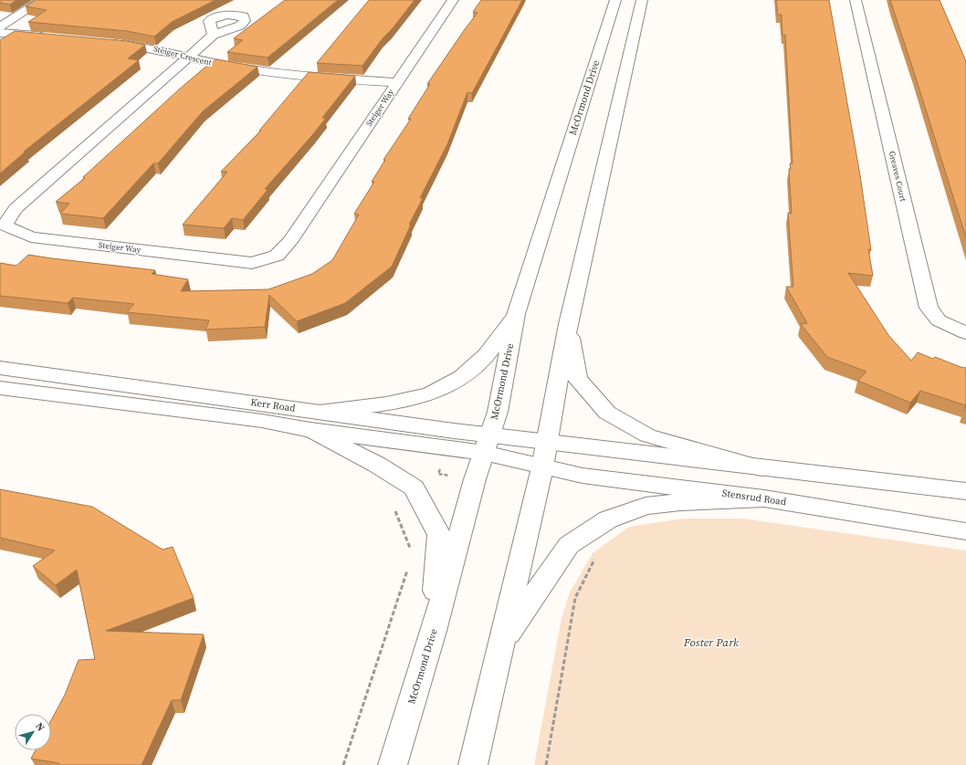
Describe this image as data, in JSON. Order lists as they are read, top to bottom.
{
  "streets": {
    "street": [
      "Steiger Crescent",
      "McOrmond Drive",
      "Steiger Way",
      "Greaves Court",
      "Kerr Road",
      "Stensrud Road"
    ]
  },
  "crossings": [
    ["Steiger Crescent", "Steiger Way"],
    ["McOrmond Drive", "Kerr Road"],
    ["Kerr Road", "Stensrud Road"]
  ],
  "parks": ["Foster Park"],
  "north": "top right"
}
